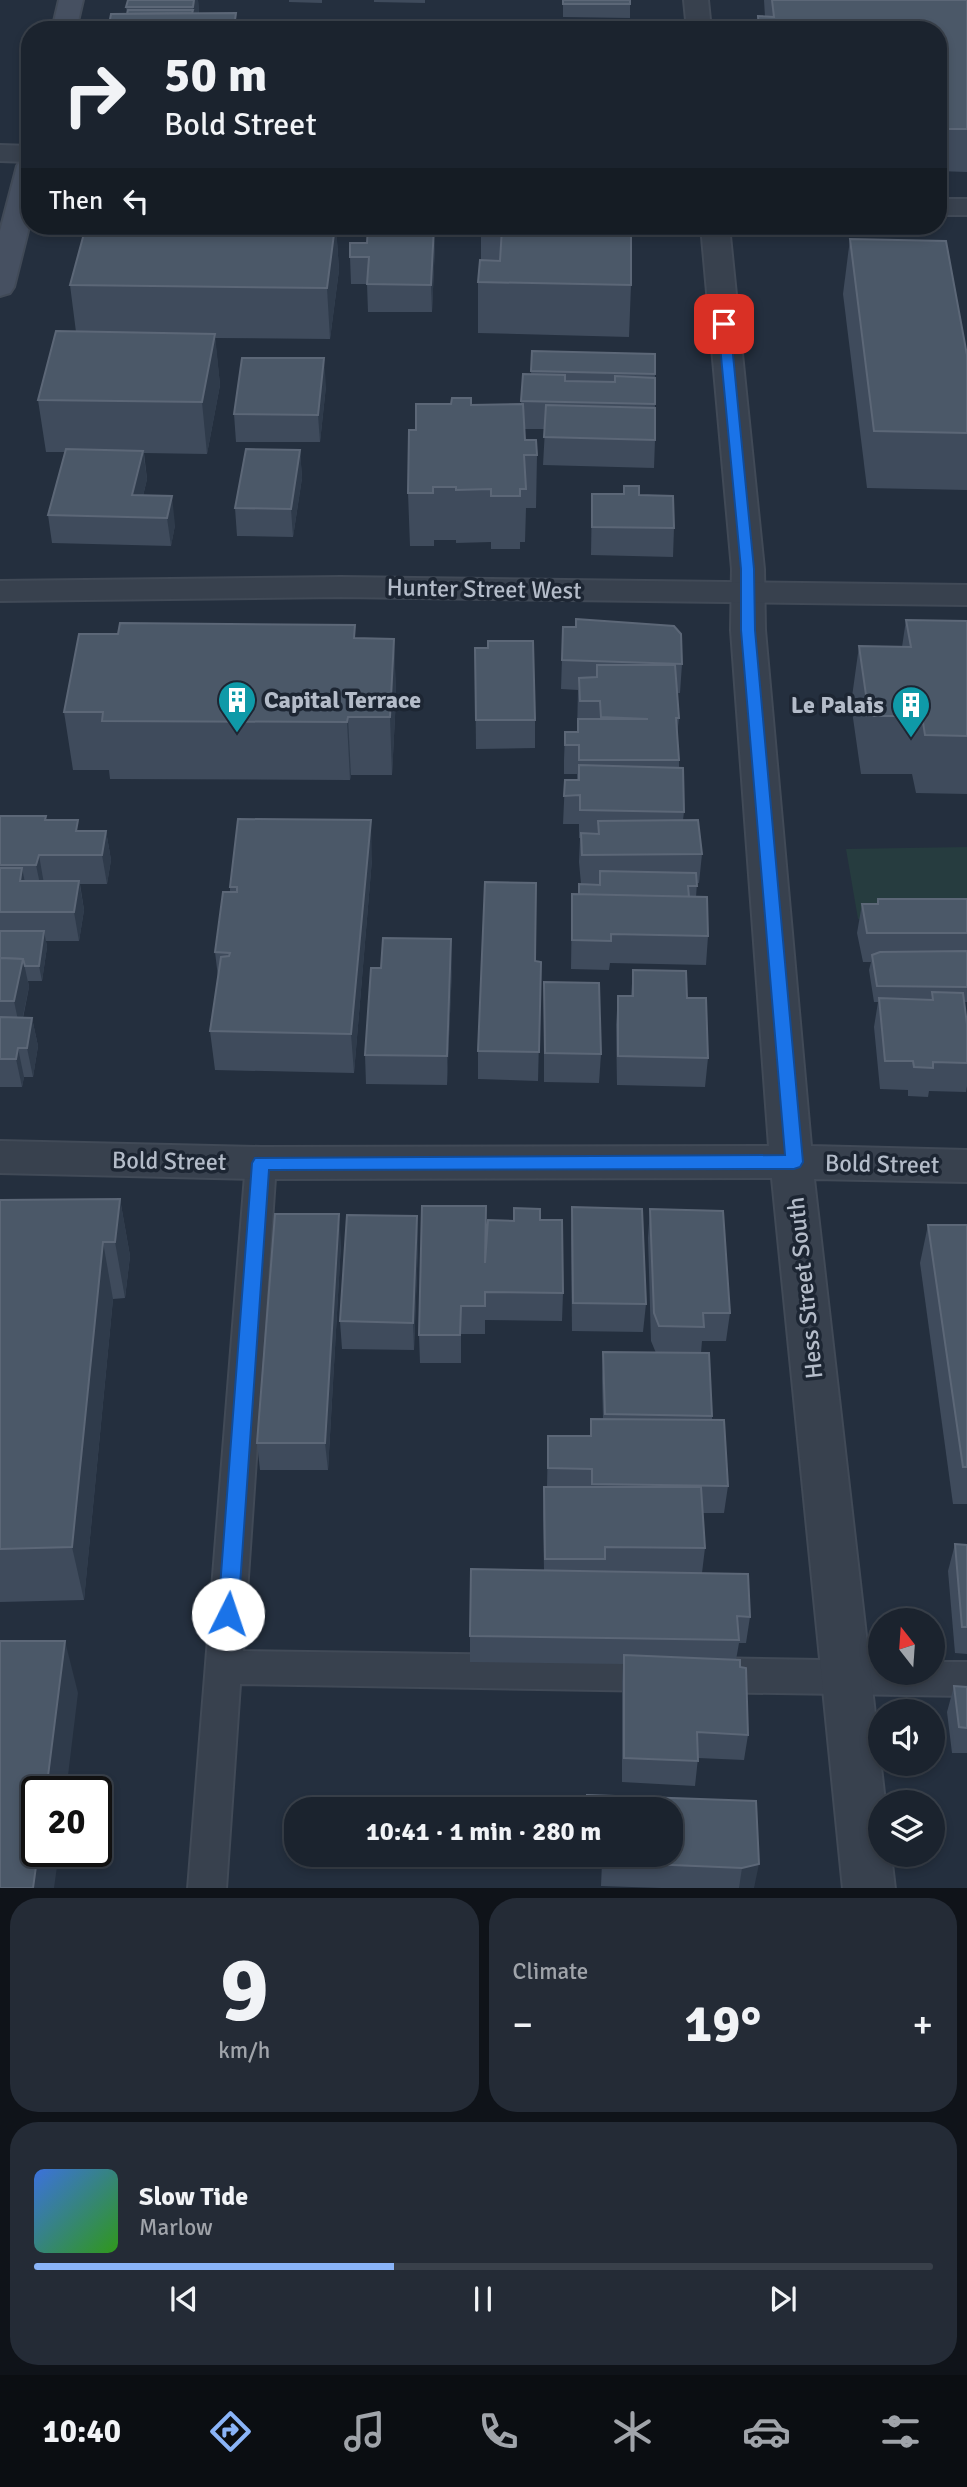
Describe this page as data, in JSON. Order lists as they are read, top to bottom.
{
  "streets": {
    "street": ["Hunter Street West", "Bold Street", "Hess Street South"]
  },
  "crossings": [
    ["Hunter Street West", "Hess Street South"],
    ["Bold Street", "Hess Street South"]
  ],
  "places": {
    "building": ["Capital Terrace", "Le Palais"]
  },
  "north": "top",
  "page": {
    "turn": ["50 m", "Bold Street"],
    "then": "Then",
    "limit": "20",
    "trip": "10:41 · 1 min · 280 m",
    "tile": [
      ["9", "km/h"],
      "Climate"
    ],
    "heat": ["−", "19°", "+"],
    "song": ["Slow Tide", "Marlow"],
    "tabs": "10:40"
  }
}
